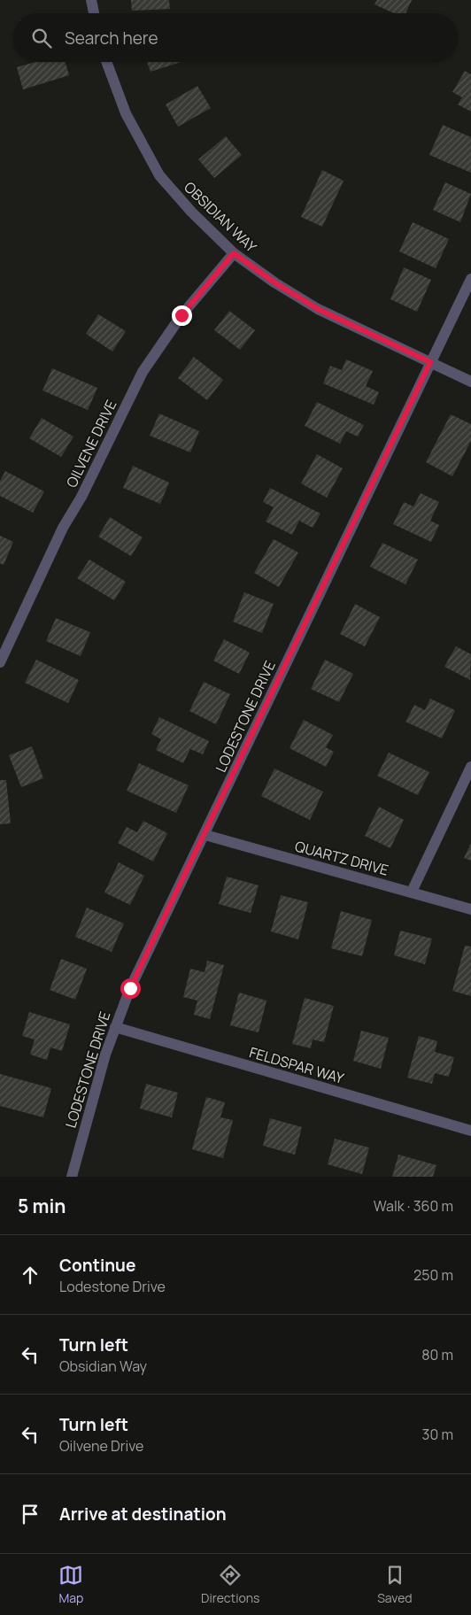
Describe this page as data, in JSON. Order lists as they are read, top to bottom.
{
  "streets": {
    "street": [
      "OBSIDIAN WAY",
      "OILVENE DRIVE",
      "LODESTONE DRIVE",
      "QUARTZ DRIVE",
      "FELDSPAR WAY"
    ]
  },
  "crossings": [
    ["OBSIDIAN WAY", "OILVENE DRIVE"],
    ["OBSIDIAN WAY", "LODESTONE DRIVE"],
    ["LODESTONE DRIVE", "QUARTZ DRIVE"],
    ["LODESTONE DRIVE", "FELDSPAR WAY"]
  ],
  "page": {
    "search": "Search here",
    "heading": ["5 min", "Walk · 360 m"],
    "list": [
      ["Continue", "Lodestone Drive", "250 m"],
      ["Turn left", "Obsidian Way", "80 m"],
      ["Turn left", "Oilvene Drive", "30 m"],
      "Arrive at destination"
    ],
    "nav": ["Map", "Directions", "Saved"]
  }
}
